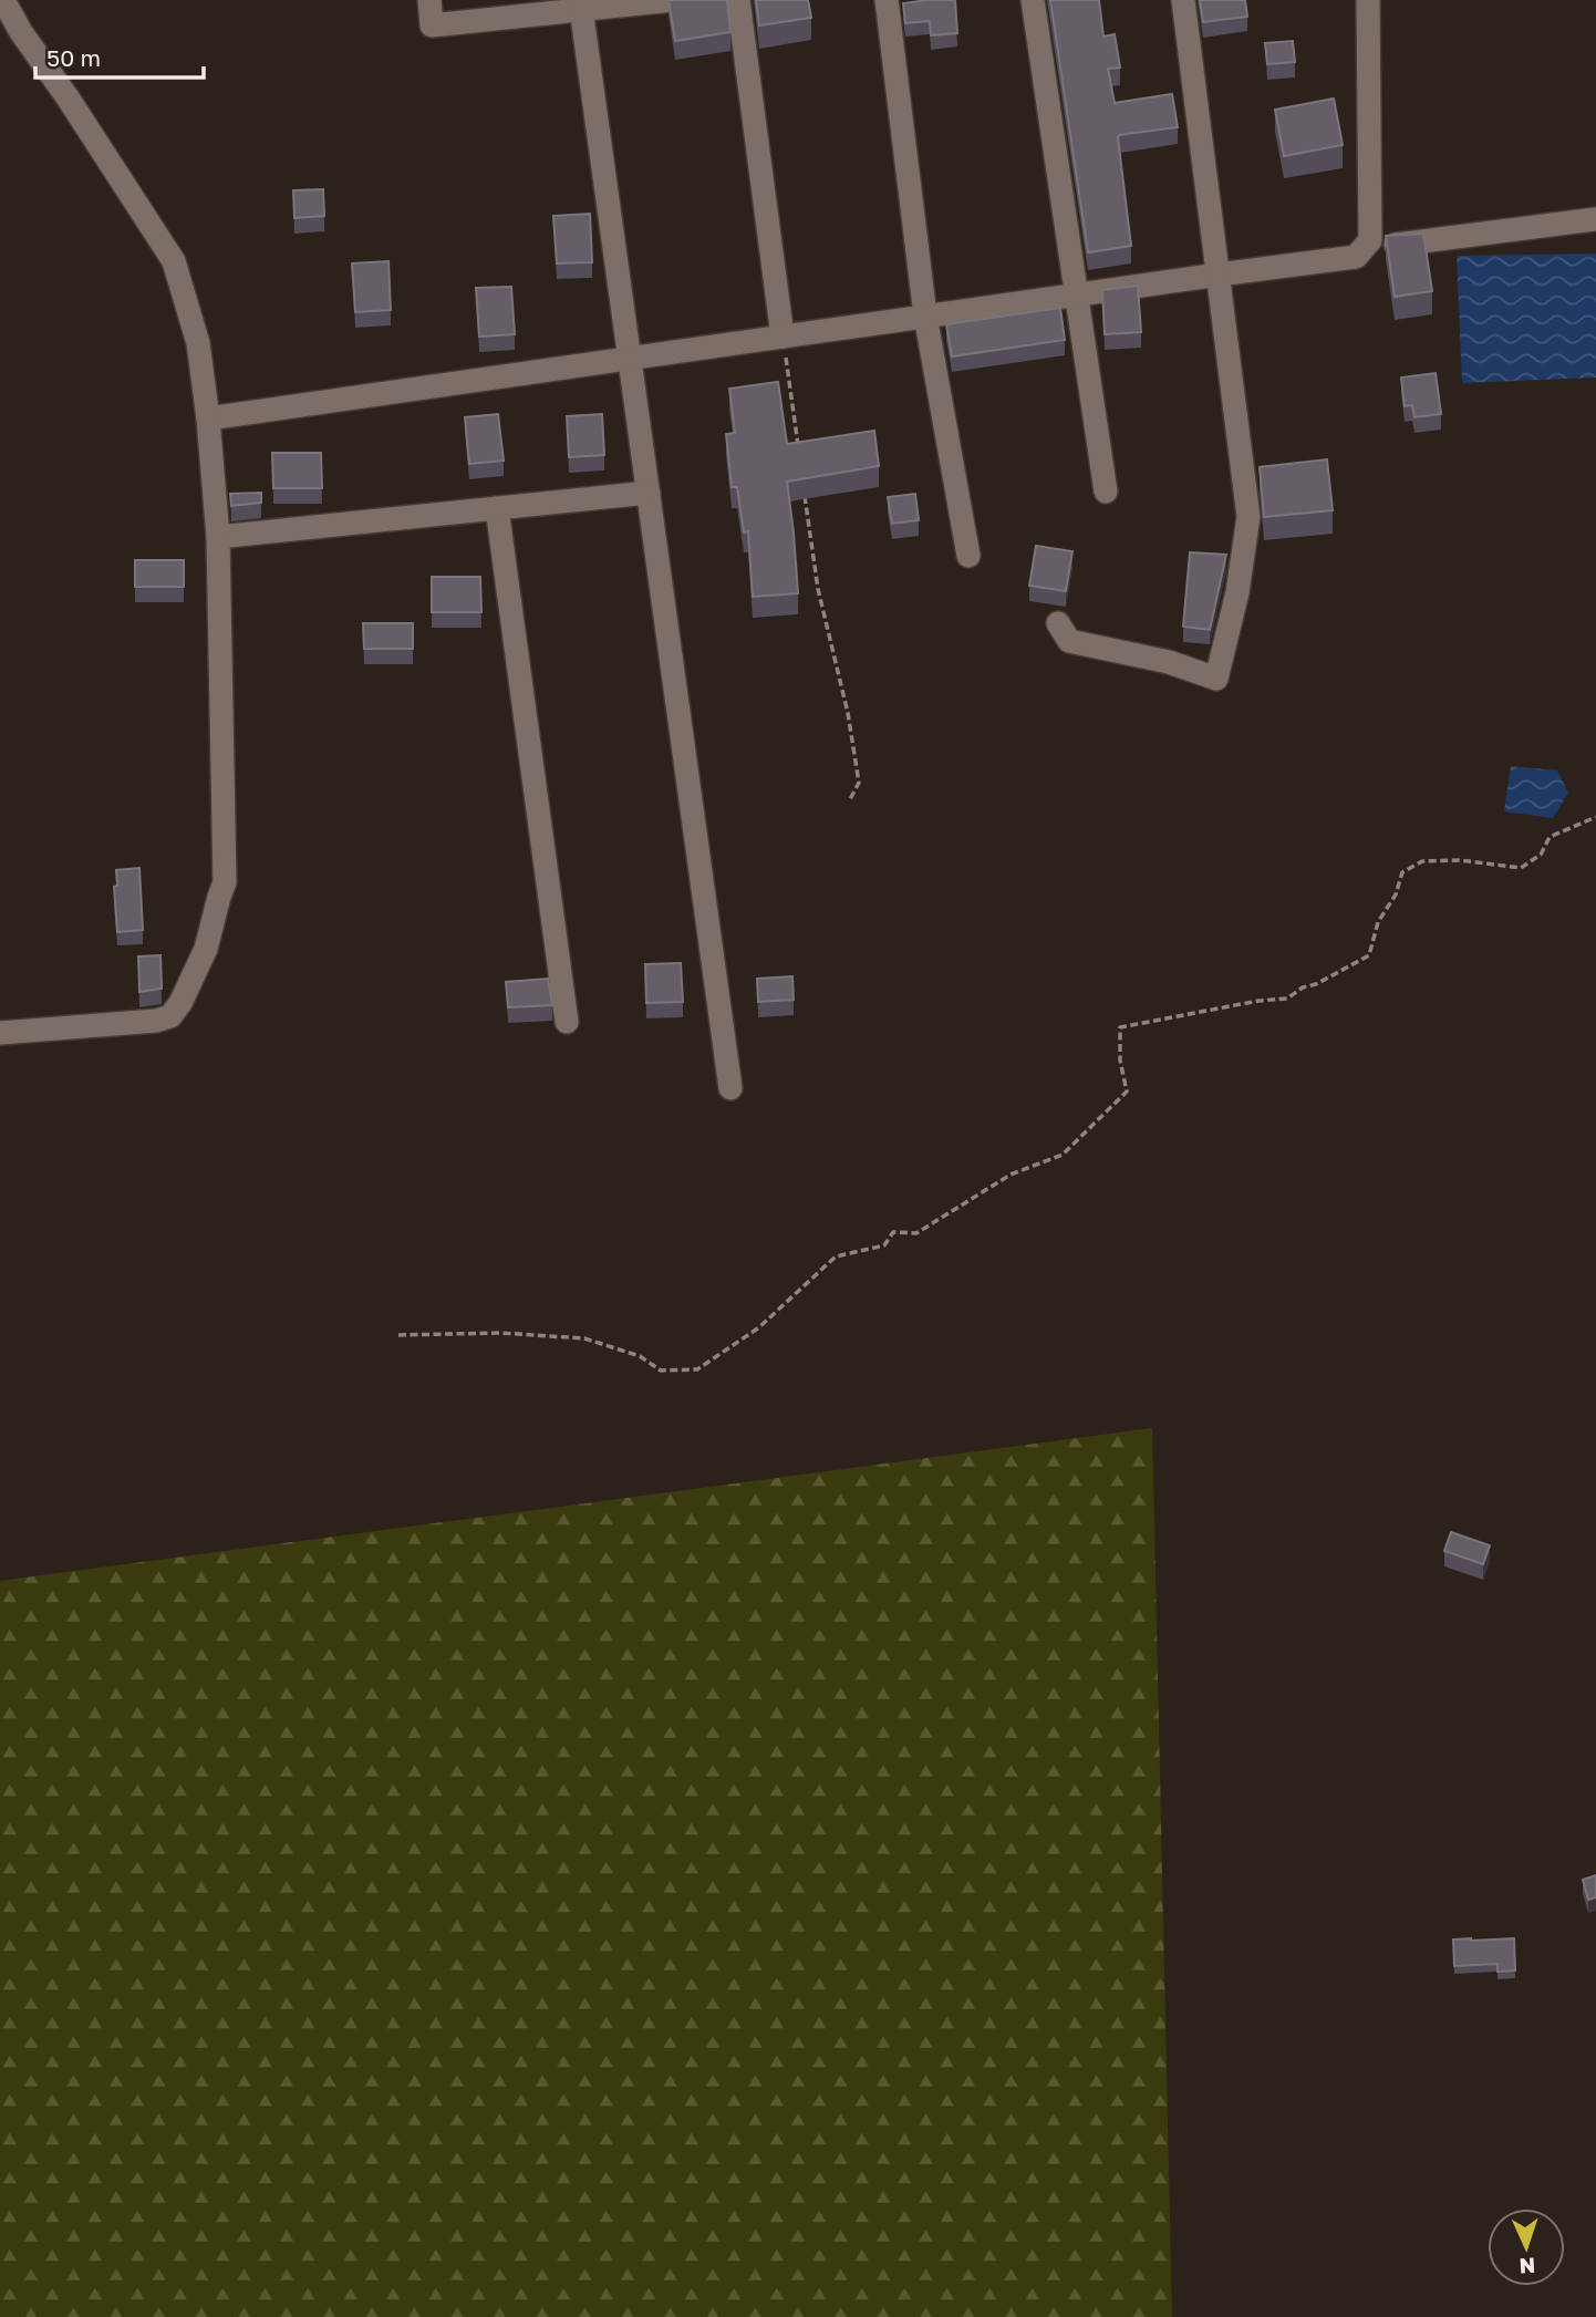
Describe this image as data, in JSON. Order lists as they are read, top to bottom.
{
  "scale_bar": "50 m",
  "north": "bottom"
}
